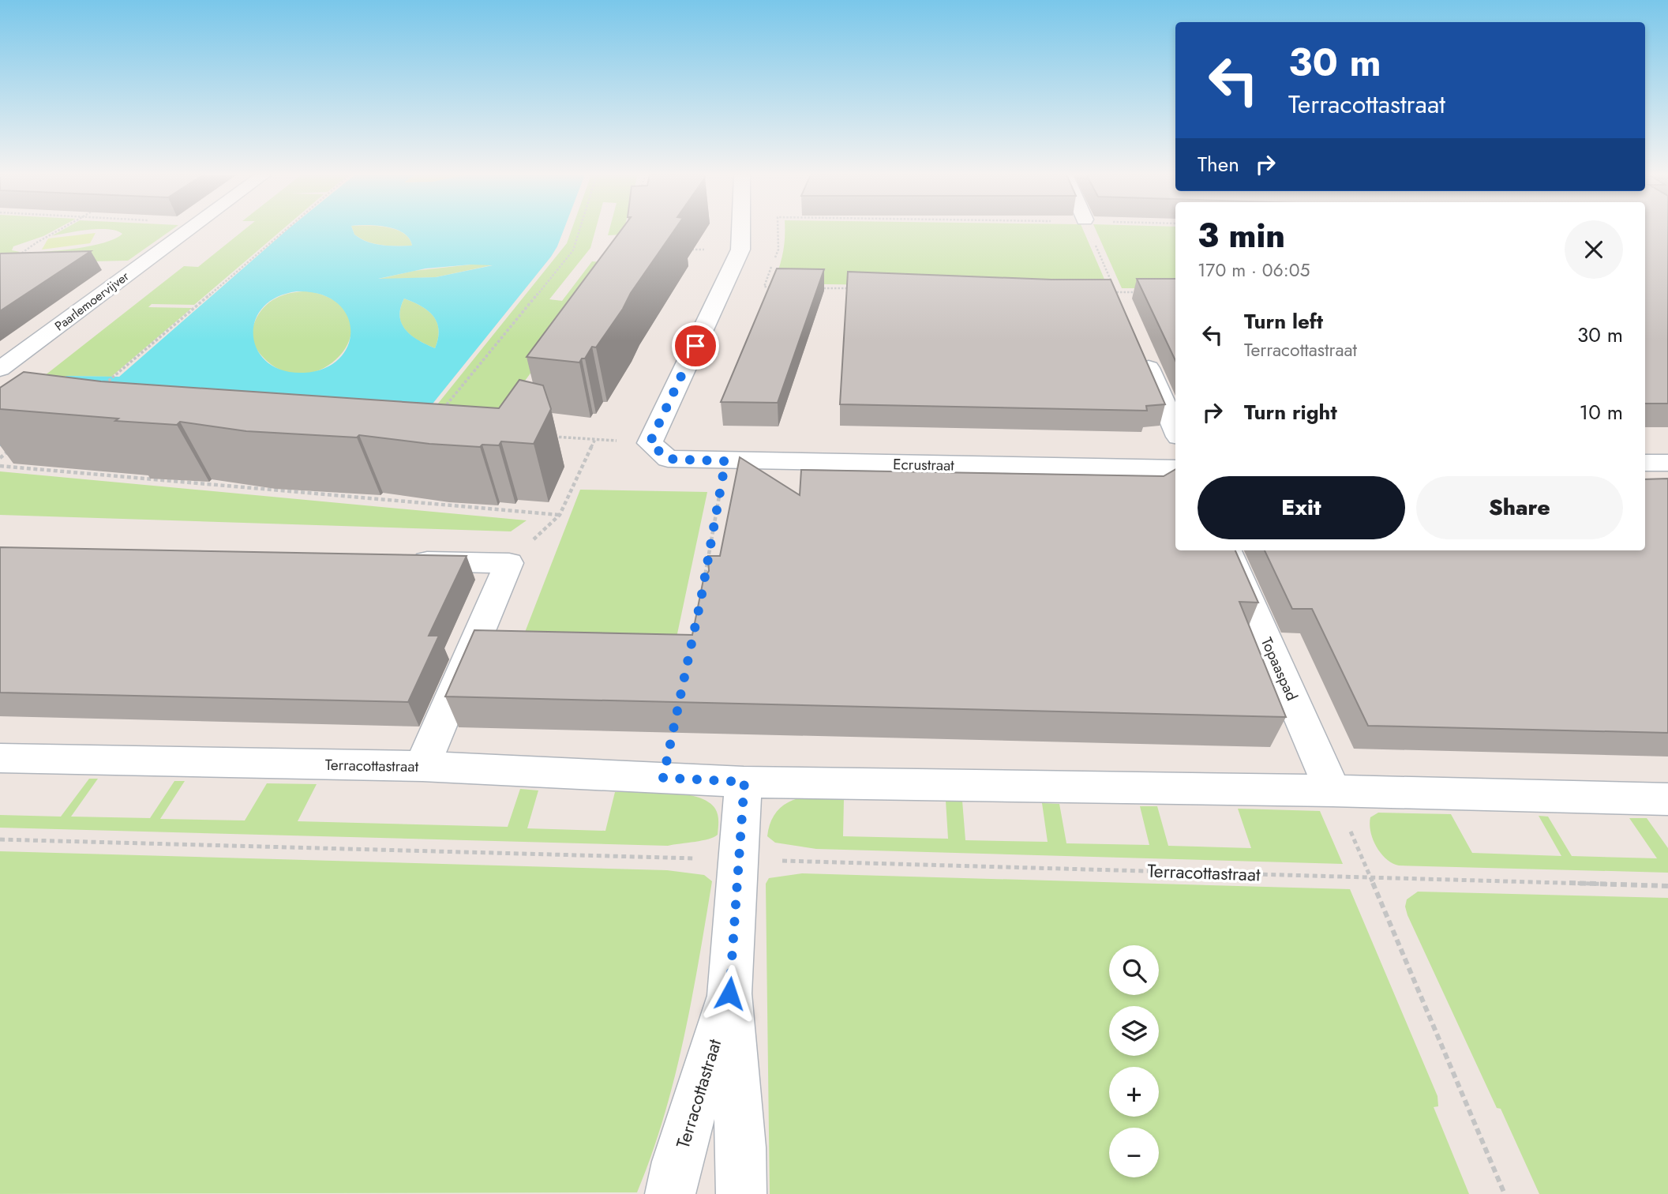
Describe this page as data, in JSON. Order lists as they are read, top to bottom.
{
  "streets": {
    "street": [
      "Paarlemoervijver",
      "Ecrustraat",
      "Topaaspad",
      "Terracottastraat"
    ]
  },
  "crossings": [
    ["Topaaspad", "Terracottastraat"]
  ],
  "page": {
    "turn": ["30 m", "Terracottastraat"],
    "then": "Then",
    "heading": ["3 min", "170 m · 06:05"],
    "list": [
      {
        "name": "Turn left",
        "note": "Terracottastraat",
        "value": "30 m"
      },
      {
        "name": "Turn right",
        "value": "10 m"
      }
    ],
    "buttons": ["Exit", "Share"],
    "map_buttons": ["+", "−"]
  }
}
